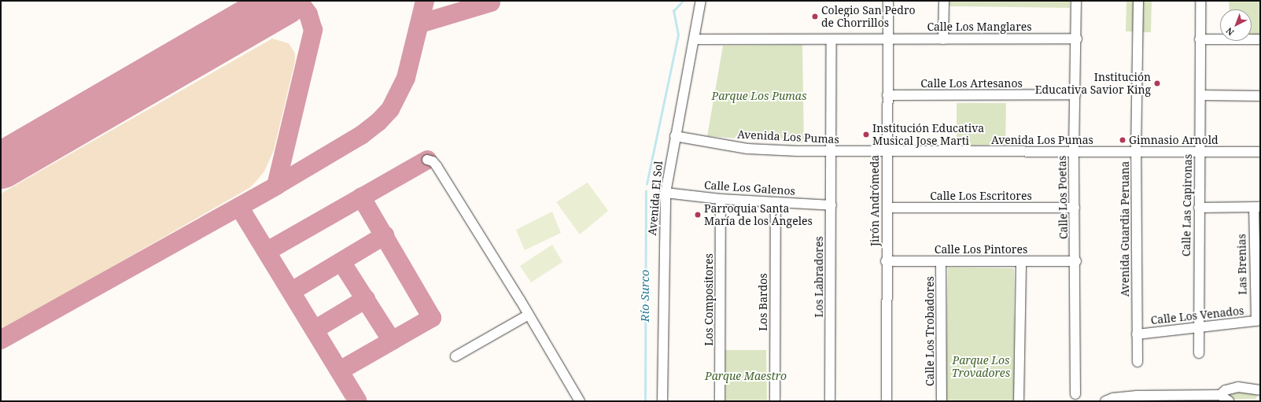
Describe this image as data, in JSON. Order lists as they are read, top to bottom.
{
  "streets": {
    "street": [
      "Calle Los Manglares",
      "Calle Los Artesanos",
      "Avenida Los Pumas",
      "Calle Los Galenos",
      "Calle Los Escritores",
      "Calle Los Poetas",
      "Avenida El Sol",
      "Jirón Andrómeda",
      "Calle Las Capironas",
      "Avenida Guardia Peruana",
      "Calle Los Pintores",
      "Las Brenias",
      "Los Labradores",
      "Los Compositores",
      "Los Bardos",
      "Calle Los Venados",
      "Calle Los Trobadores"
    ]
  },
  "crossings": [
    ["Calle Los Manglares", "Calle Los Poetas"],
    ["Calle Los Manglares", "Avenida El Sol"],
    ["Calle Los Manglares", "Jirón Andrómeda"],
    ["Calle Los Manglares", "Los Labradores"],
    ["Calle Los Artesanos", "Calle Los Poetas"],
    ["Calle Los Artesanos", "Jirón Andrómeda"],
    ["Avenida Los Pumas", "Calle Los Poetas"],
    ["Avenida Los Pumas", "Avenida El Sol"],
    ["Avenida Los Pumas", "Jirón Andrómeda"],
    ["Avenida Los Pumas", "Calle Las Capironas"],
    ["Avenida Los Pumas", "Avenida Guardia Peruana"],
    ["Avenida Los Pumas", "Los Labradores"],
    ["Calle Los Galenos", "Avenida El Sol"],
    ["Calle Los Galenos", "Los Labradores"],
    ["Calle Los Galenos", "Los Compositores"],
    ["Calle Los Galenos", "Los Bardos"],
    ["Calle Los Escritores", "Calle Los Poetas"],
    ["Calle Los Escritores", "Jirón Andrómeda"],
    ["Calle Los Poetas", "Calle Los Pintores"],
    ["Jirón Andrómeda", "Calle Los Pintores"],
    ["Calle Las Capironas", "Calle Los Venados"],
    ["Avenida Guardia Peruana", "Calle Los Venados"],
    ["Calle Los Pintores", "Calle Los Trobadores"],
    ["Las Brenias", "Calle Los Venados"]
  ],
  "water": ["Río Surco"],
  "parks": ["Parque Los Pumas", "Parque Los Trovadores", "Parque Maestro"],
  "places": [
    "Colegio San Pedro de Chorrillos",
    "Institución Educativa Savior King",
    "Institución Educativa Musical Jose Marti",
    "Gimnasio Arnold",
    "Parroquia Santa María de los Ángeles"
  ],
  "north": "bottom left"
}
